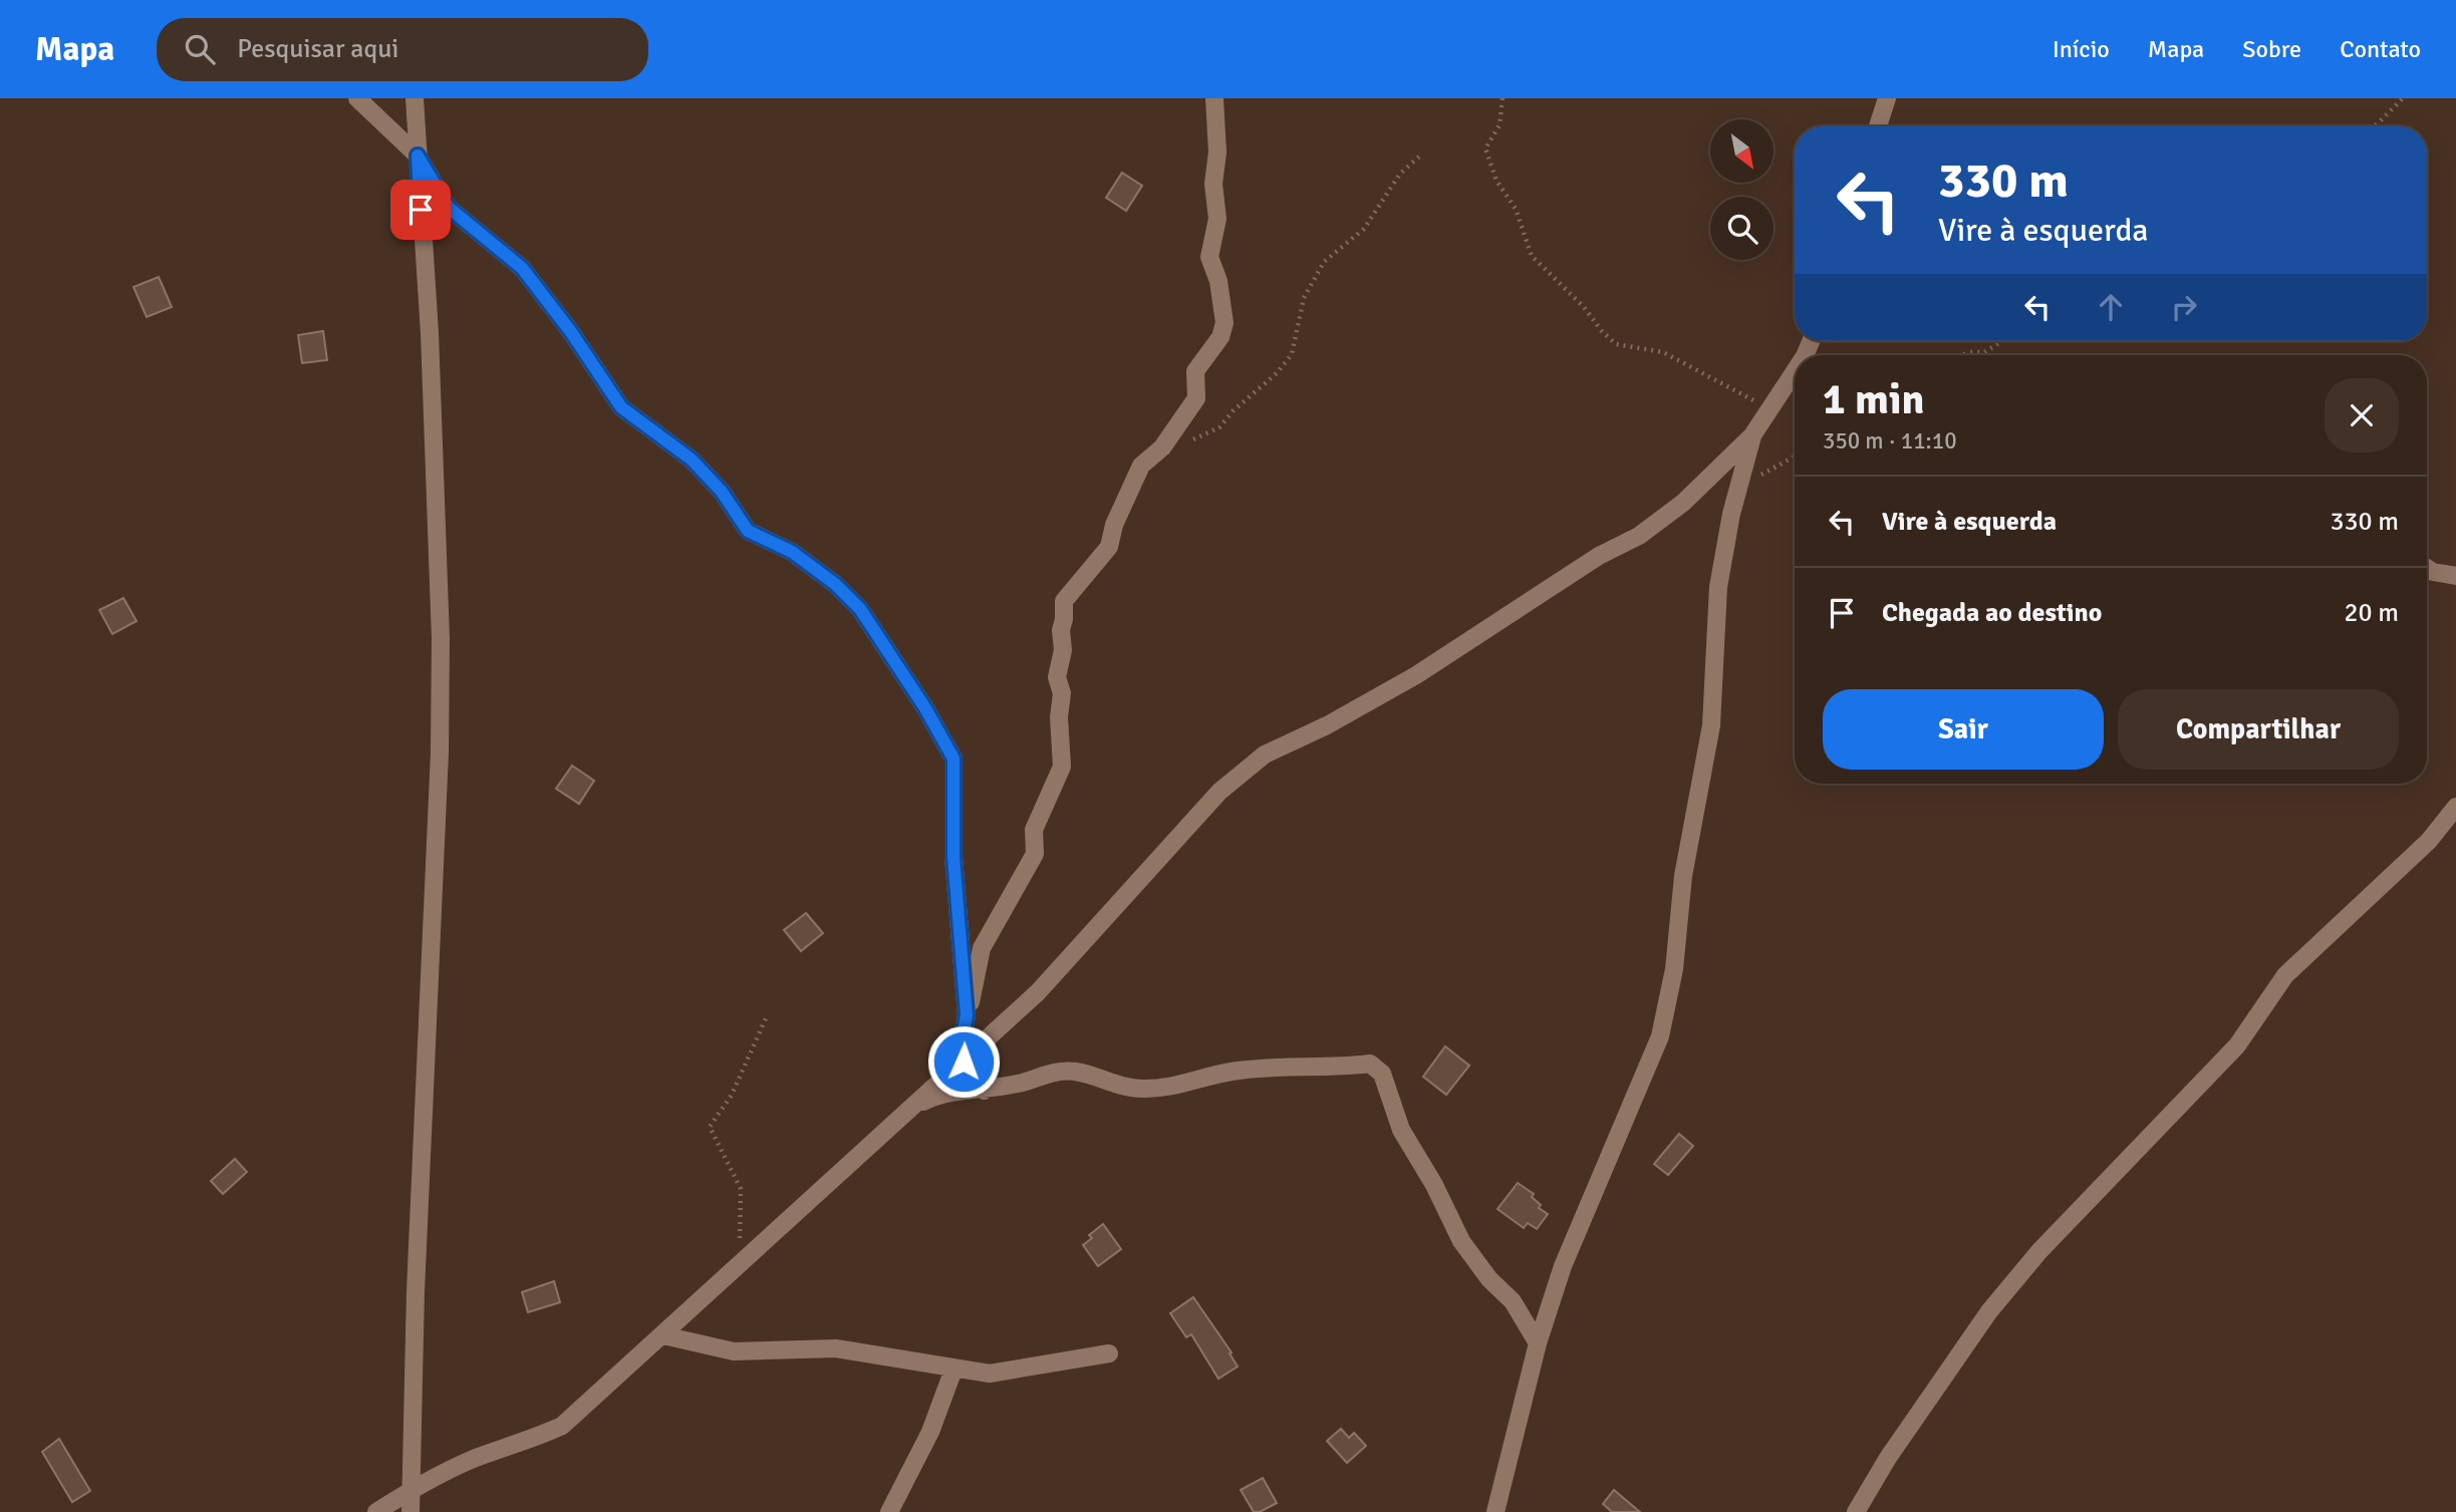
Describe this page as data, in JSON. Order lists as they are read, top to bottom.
{
  "north": "bottom right",
  "page": {
    "header": "Mapa",
    "search": "Pesquisar aqui",
    "nav": [
      "Início",
      "Mapa",
      "Sobre",
      "Contato"
    ],
    "turn": ["330 m", "Vire à esquerda"],
    "heading": ["1 min", "350 m · 11:10"],
    "list": [
      {
        "name": "Vire à esquerda",
        "value": "330 m"
      },
      {
        "name": "Chegada ao destino",
        "value": "20 m"
      }
    ],
    "buttons": ["Sair", "Compartilhar"]
  }
}
